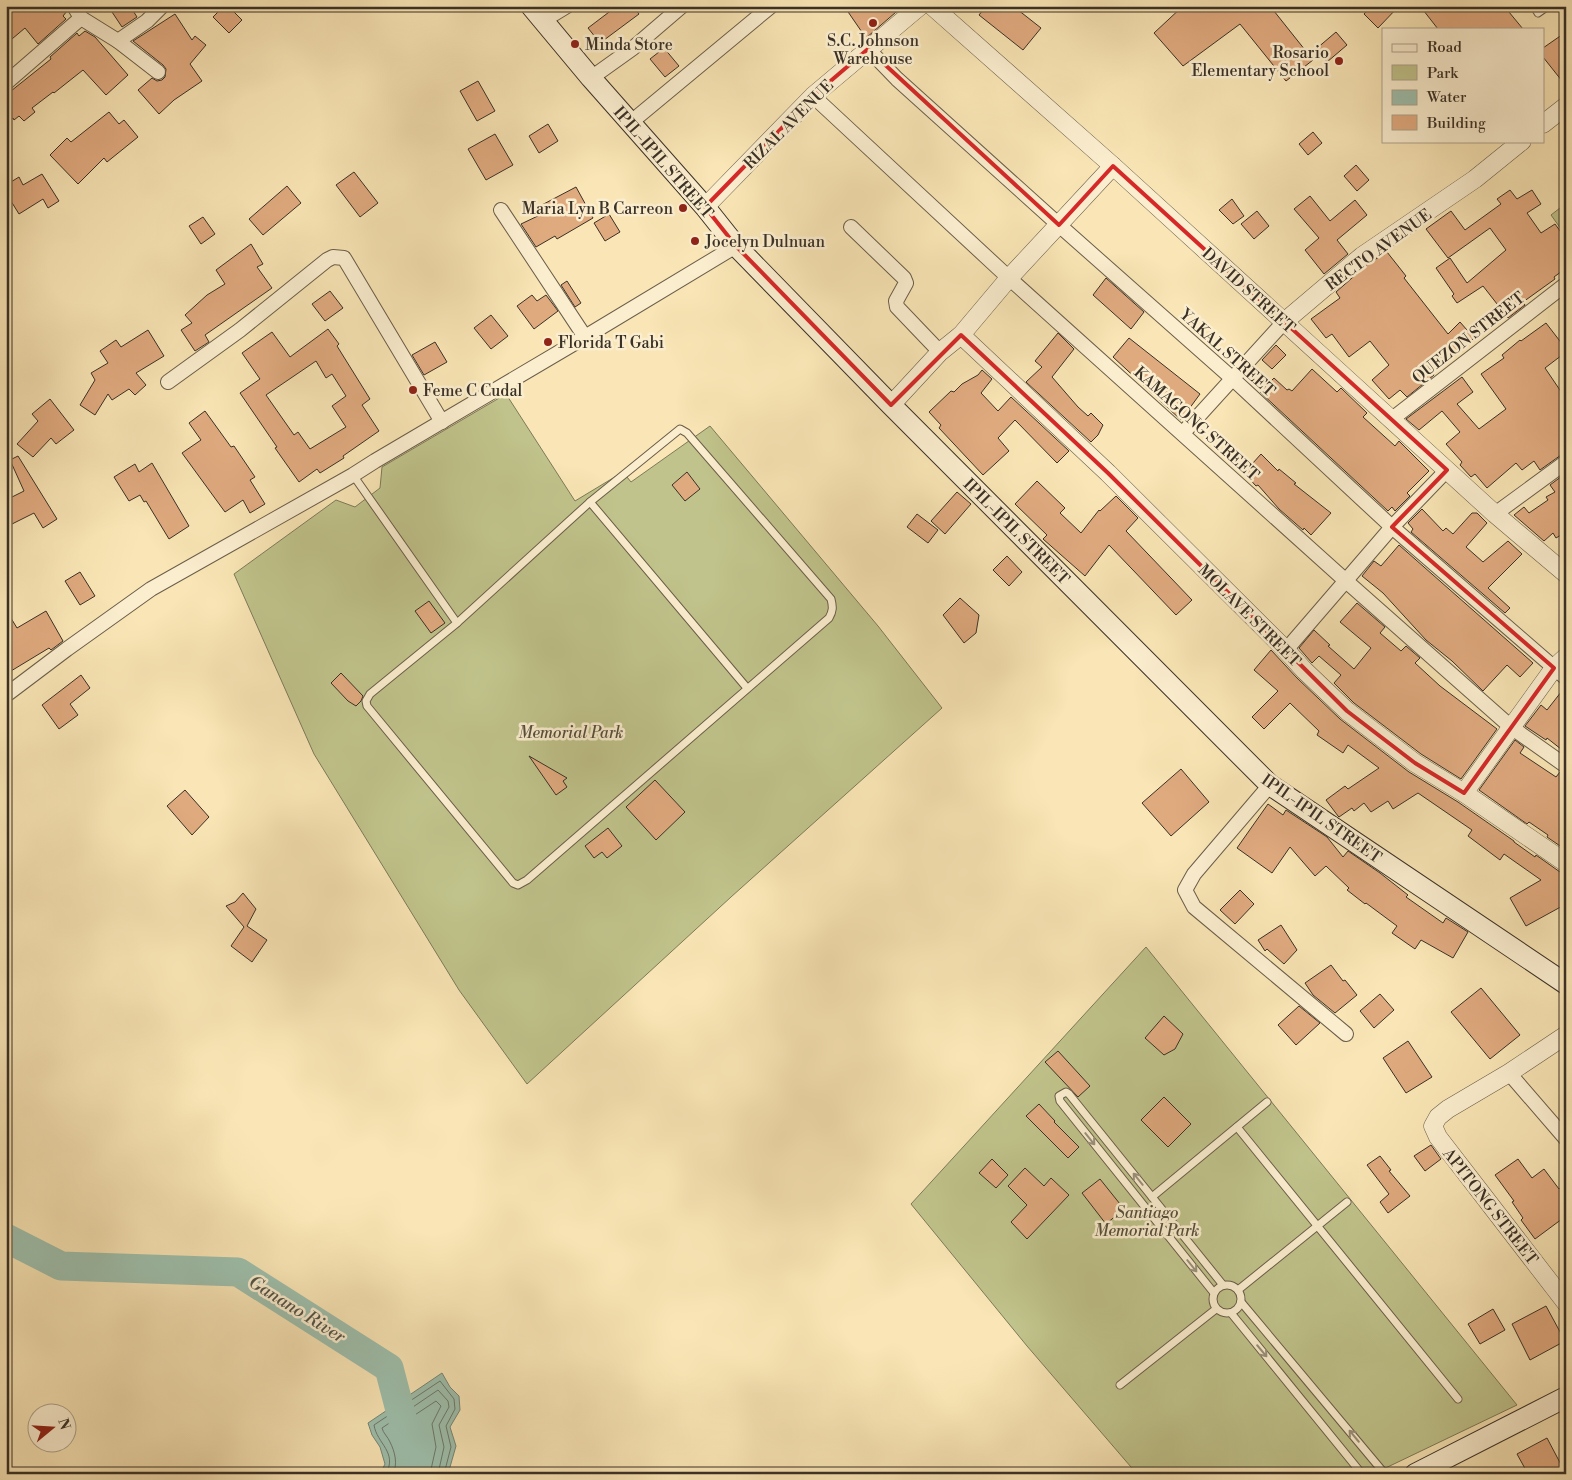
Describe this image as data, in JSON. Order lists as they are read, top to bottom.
{
  "streets": {
    "main road": ["IPIL-IPIL STREET"],
    "street": [
      "RIZAL AVENUE",
      "RECTO AVENUE",
      "DAVID STREET",
      "QUEZON STREET",
      "YAKAL STREET",
      "KAMAGONG STREET",
      "MOLAVE STREET",
      "APITONG STREET"
    ]
  },
  "crossings": [
    ["RIZAL AVENUE", "IPIL-IPIL STREET"],
    ["RIZAL AVENUE", "YAKAL STREET"],
    ["RIZAL AVENUE", "KAMAGONG STREET"],
    ["RECTO AVENUE", "DAVID STREET"],
    ["RECTO AVENUE", "YAKAL STREET"],
    ["RECTO AVENUE", "KAMAGONG STREET"],
    ["DAVID STREET", "QUEZON STREET"]
  ],
  "water": ["Ganano River"],
  "parks": ["Memorial Park", "Santiago Memorial Park"],
  "places": [
    "S.C. Johnson Warehouse",
    "Minda Store",
    "Rosario Elementary School",
    "Maria Lyn B Carreon",
    "Jocelyn Dulnuan",
    "Florida T Gabi",
    "Feme C Cudal"
  ],
  "legend": [
    "Road",
    "Park",
    "Water",
    "Building"
  ],
  "north": "right"
}
